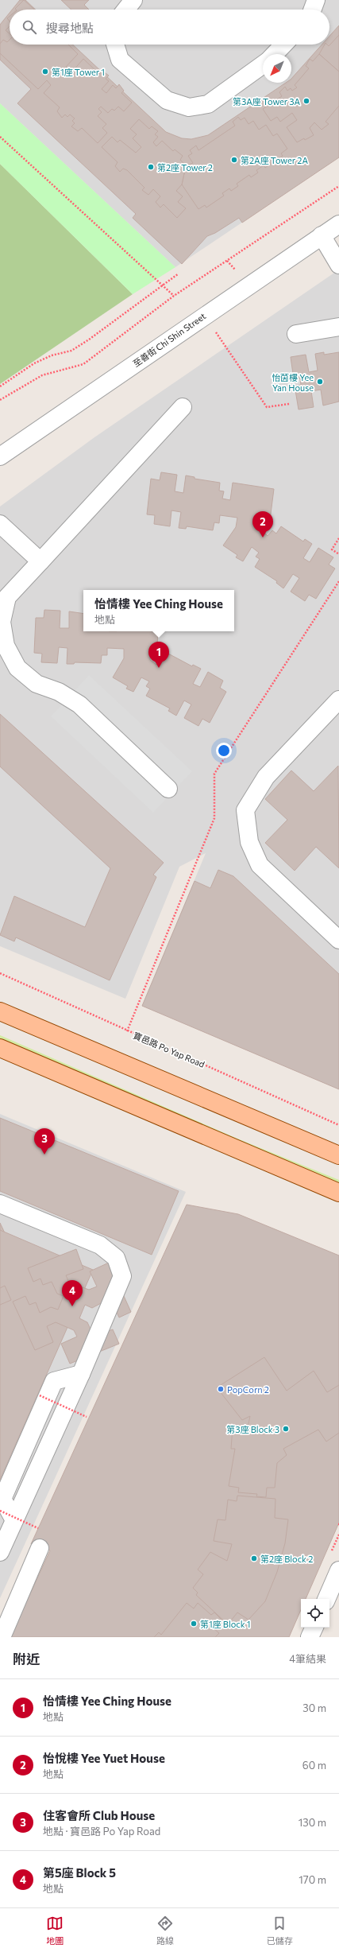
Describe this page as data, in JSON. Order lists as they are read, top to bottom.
{
  "streets": {
    "street": ["至善街 Chi Shin Street"],
    "path": ["寶邑路 Po Yap Road"]
  },
  "places": [
    "第1座 Tower 1",
    "第3A座 Tower 3A",
    "第2A座 Tower 2A",
    "第2座 Tower 2",
    "怡茵樓 Yee Yan House",
    "PopCorn 2",
    "第3座 Block 3",
    "第2座 Block 2",
    "第1座 Block 1"
  ],
  "north": "bottom left",
  "page": {
    "search": "搜尋地點",
    "pins": [
      "2",
      "1",
      "3",
      "4"
    ],
    "popup": ["怡情樓 Yee Ching House", "地點"],
    "heading": ["附近", "4筆結果"],
    "list": [
      {
        "mark": "1",
        "name": "怡情樓 Yee Ching House",
        "note": "地點",
        "value": "30 m"
      },
      {
        "mark": "2",
        "name": "怡悅樓 Yee Yuet House",
        "note": "地點",
        "value": "60 m"
      },
      {
        "mark": "3",
        "name": "住客會所 Club House",
        "note": "地點 · 寶邑路 Po Yap Road",
        "value": "130 m"
      },
      {
        "mark": "4",
        "name": "第5座 Block 5",
        "note": "地點",
        "value": "170 m"
      }
    ],
    "nav": ["地圖", "路線", "已儲存"]
  }
}
